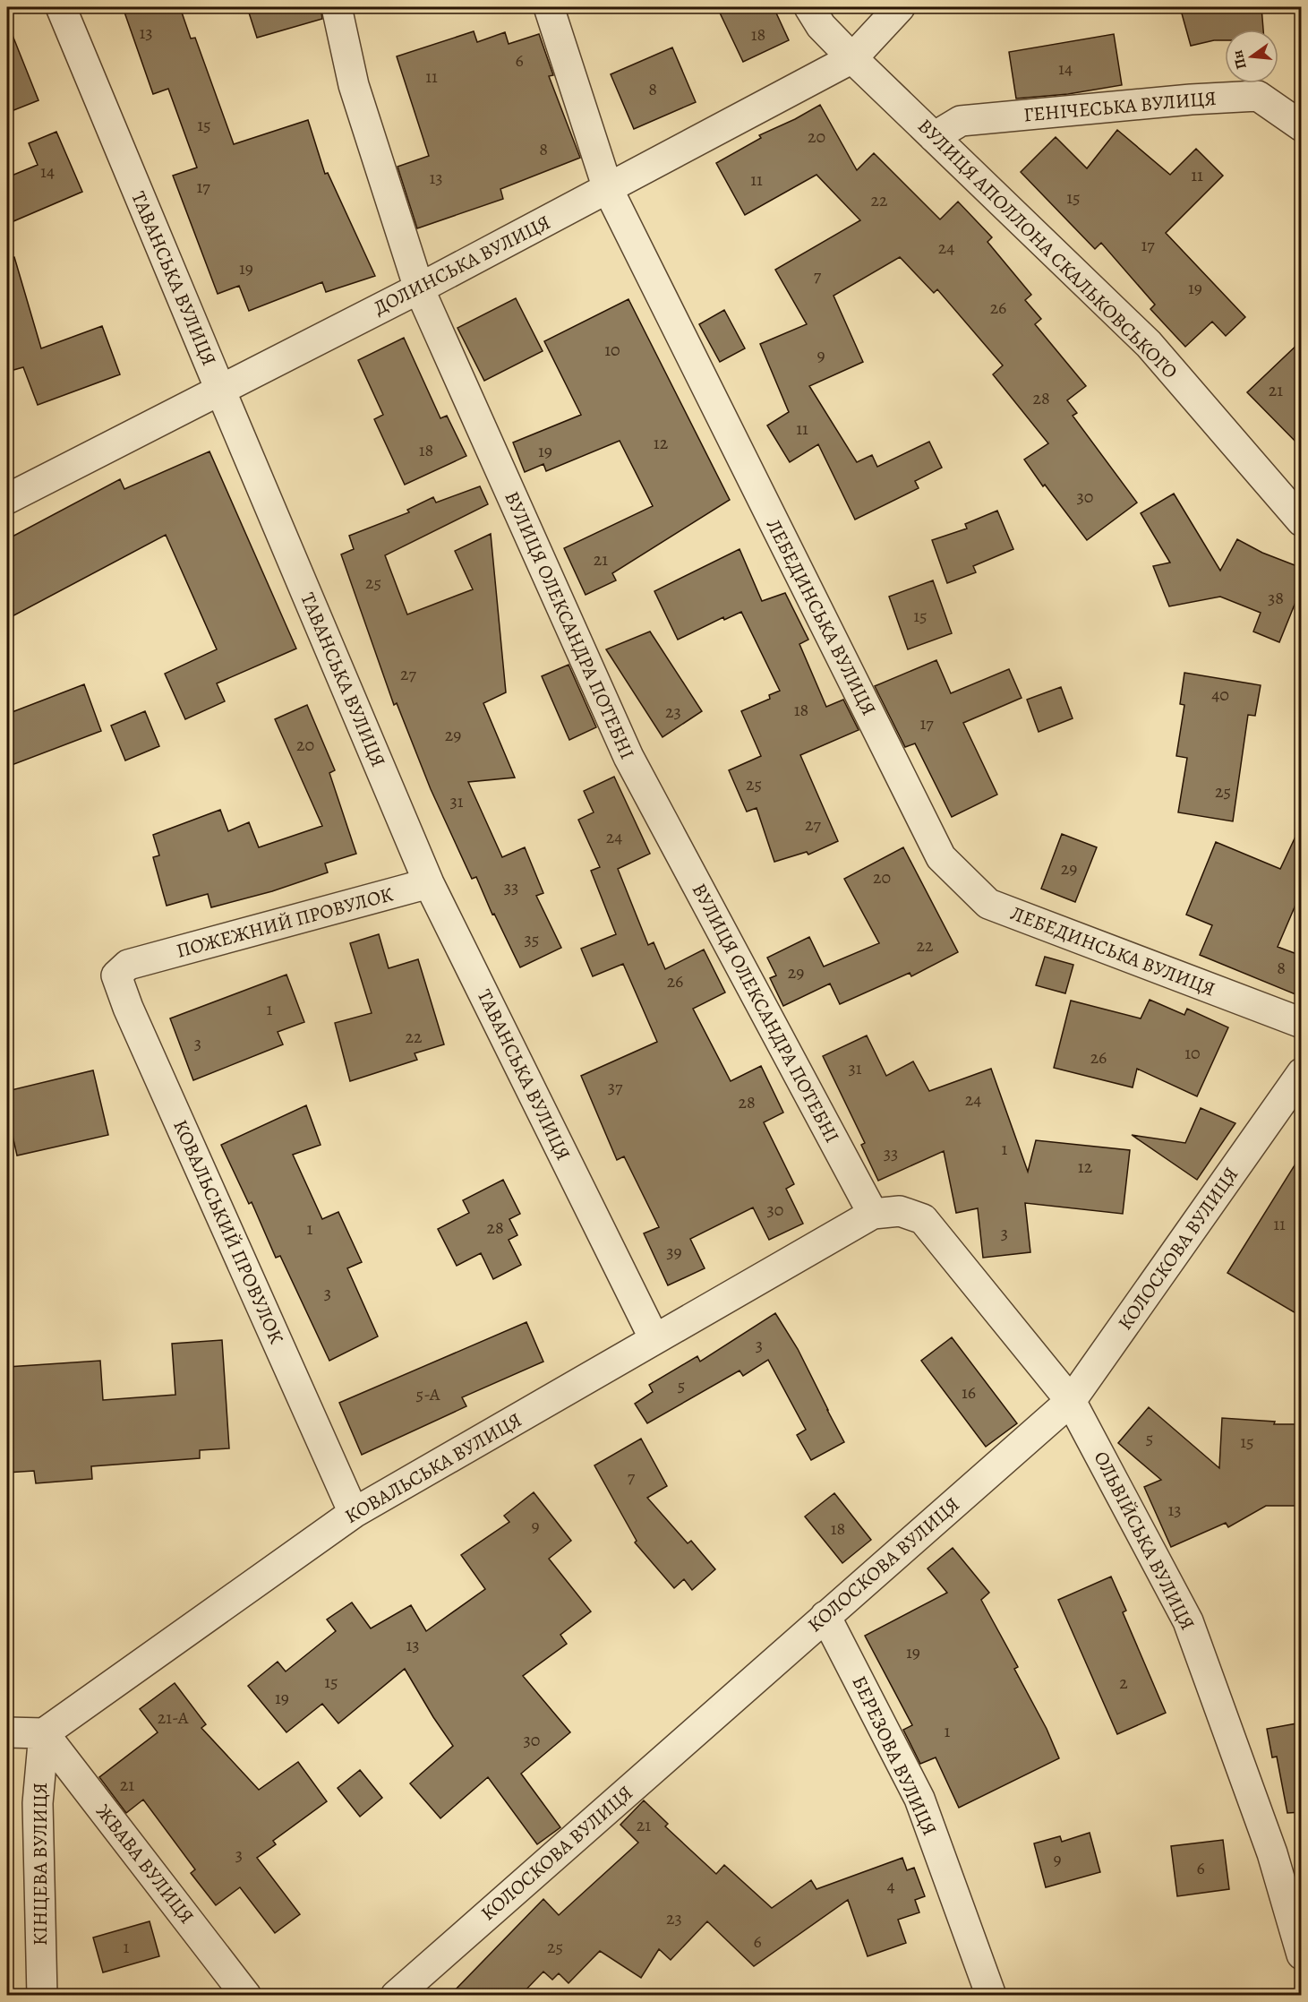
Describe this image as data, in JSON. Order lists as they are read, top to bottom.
{
  "streets": {
    "street": [
      "ГЕНІЧЕСЬКА ВУЛИЦЯ",
      "ВУЛИЦЯ АПОЛЛОНА СКАЛЬКОВСЬКОГО",
      "ДОЛИНСЬКА ВУЛИЦЯ",
      "ТАВАНСЬКА ВУЛИЦЯ",
      "ЛЕБЕДИНСЬКА ВУЛИЦЯ",
      "ВУЛИЦЯ ОЛЕКСАНДРА ПОТЕБНІ",
      "ПОЖЕЖНИЙ ПРОВУЛОК",
      "КОВАЛЬСЬКИЙ ПРОВУЛОК",
      "КОЛОСКОВА ВУЛИЦЯ",
      "КОВАЛЬСЬКА ВУЛИЦЯ",
      "ОЛЬВІЙСЬКА ВУЛИЦЯ",
      "БЕРЕЗОВА ВУЛИЦЯ",
      "КІНЦЕВА ВУЛИЦЯ",
      "ЖВАВА ВУЛИЦЯ"
    ]
  },
  "crossings": [
    ["ГЕНІЧЕСЬКА ВУЛИЦЯ", "ВУЛИЦЯ АПОЛЛОНА СКАЛЬКОВСЬКОГО"],
    ["ВУЛИЦЯ АПОЛЛОНА СКАЛЬКОВСЬКОГО", "ДОЛИНСЬКА ВУЛИЦЯ"],
    ["ДОЛИНСЬКА ВУЛИЦЯ", "ТАВАНСЬКА ВУЛИЦЯ"],
    ["ДОЛИНСЬКА ВУЛИЦЯ", "ЛЕБЕДИНСЬКА ВУЛИЦЯ"],
    ["ДОЛИНСЬКА ВУЛИЦЯ", "ВУЛИЦЯ ОЛЕКСАНДРА ПОТЕБНІ"],
    ["ТАВАНСЬКА ВУЛИЦЯ", "ПОЖЕЖНИЙ ПРОВУЛОК"],
    ["ТАВАНСЬКА ВУЛИЦЯ", "КОВАЛЬСЬКА ВУЛИЦЯ"],
    ["ВУЛИЦЯ ОЛЕКСАНДРА ПОТЕБНІ", "КОВАЛЬСЬКА ВУЛИЦЯ"],
    ["ВУЛИЦЯ ОЛЕКСАНДРА ПОТЕБНІ", "ОЛЬВІЙСЬКА ВУЛИЦЯ"],
    ["ПОЖЕЖНИЙ ПРОВУЛОК", "КОВАЛЬСЬКИЙ ПРОВУЛОК"],
    ["КОВАЛЬСЬКИЙ ПРОВУЛОК", "КОВАЛЬСЬКА ВУЛИЦЯ"],
    ["КОЛОСКОВА ВУЛИЦЯ", "ОЛЬВІЙСЬКА ВУЛИЦЯ"],
    ["КОЛОСКОВА ВУЛИЦЯ", "БЕРЕЗОВА ВУЛИЦЯ"],
    ["КОВАЛЬСЬКА ВУЛИЦЯ", "ОЛЬВІЙСЬКА ВУЛИЦЯ"],
    ["КОВАЛЬСЬКА ВУЛИЦЯ", "КІНЦЕВА ВУЛИЦЯ"],
    ["КОВАЛЬСЬКА ВУЛИЦЯ", "ЖВАВА ВУЛИЦЯ"],
    ["КІНЦЕВА ВУЛИЦЯ", "ЖВАВА ВУЛИЦЯ"]
  ],
  "house_numbers": [
    "13",
    "18",
    "6",
    "14",
    "11",
    "8",
    "15",
    "20",
    "8",
    "14",
    "11",
    "13",
    "11",
    "17",
    "15",
    "22",
    "17",
    "24",
    "19",
    "7",
    "19",
    "26",
    "10",
    "9",
    "21",
    "28",
    "11",
    "12",
    "18",
    "19",
    "30",
    "21",
    "25",
    "38",
    "15",
    "27",
    "40",
    "18",
    "23",
    "17",
    "29",
    "20",
    "25",
    "25",
    "31",
    "27",
    "24",
    "29",
    "20",
    "33",
    "35",
    "22",
    "8",
    "29",
    "26",
    "1",
    "22",
    "3",
    "10",
    "26",
    "31",
    "37",
    "24",
    "28",
    "1",
    "33",
    "12",
    "30",
    "11",
    "28",
    "1",
    "3",
    "39",
    "3",
    "3",
    "5",
    "16",
    "5-А",
    "5",
    "15",
    "7",
    "13",
    "9",
    "18",
    "13",
    "19",
    "15",
    "2",
    "19",
    "21-А",
    "1",
    "30",
    "21",
    "21",
    "3",
    "9",
    "6",
    "4",
    "23",
    "6",
    "1",
    "25"
  ],
  "north": "left"
}
